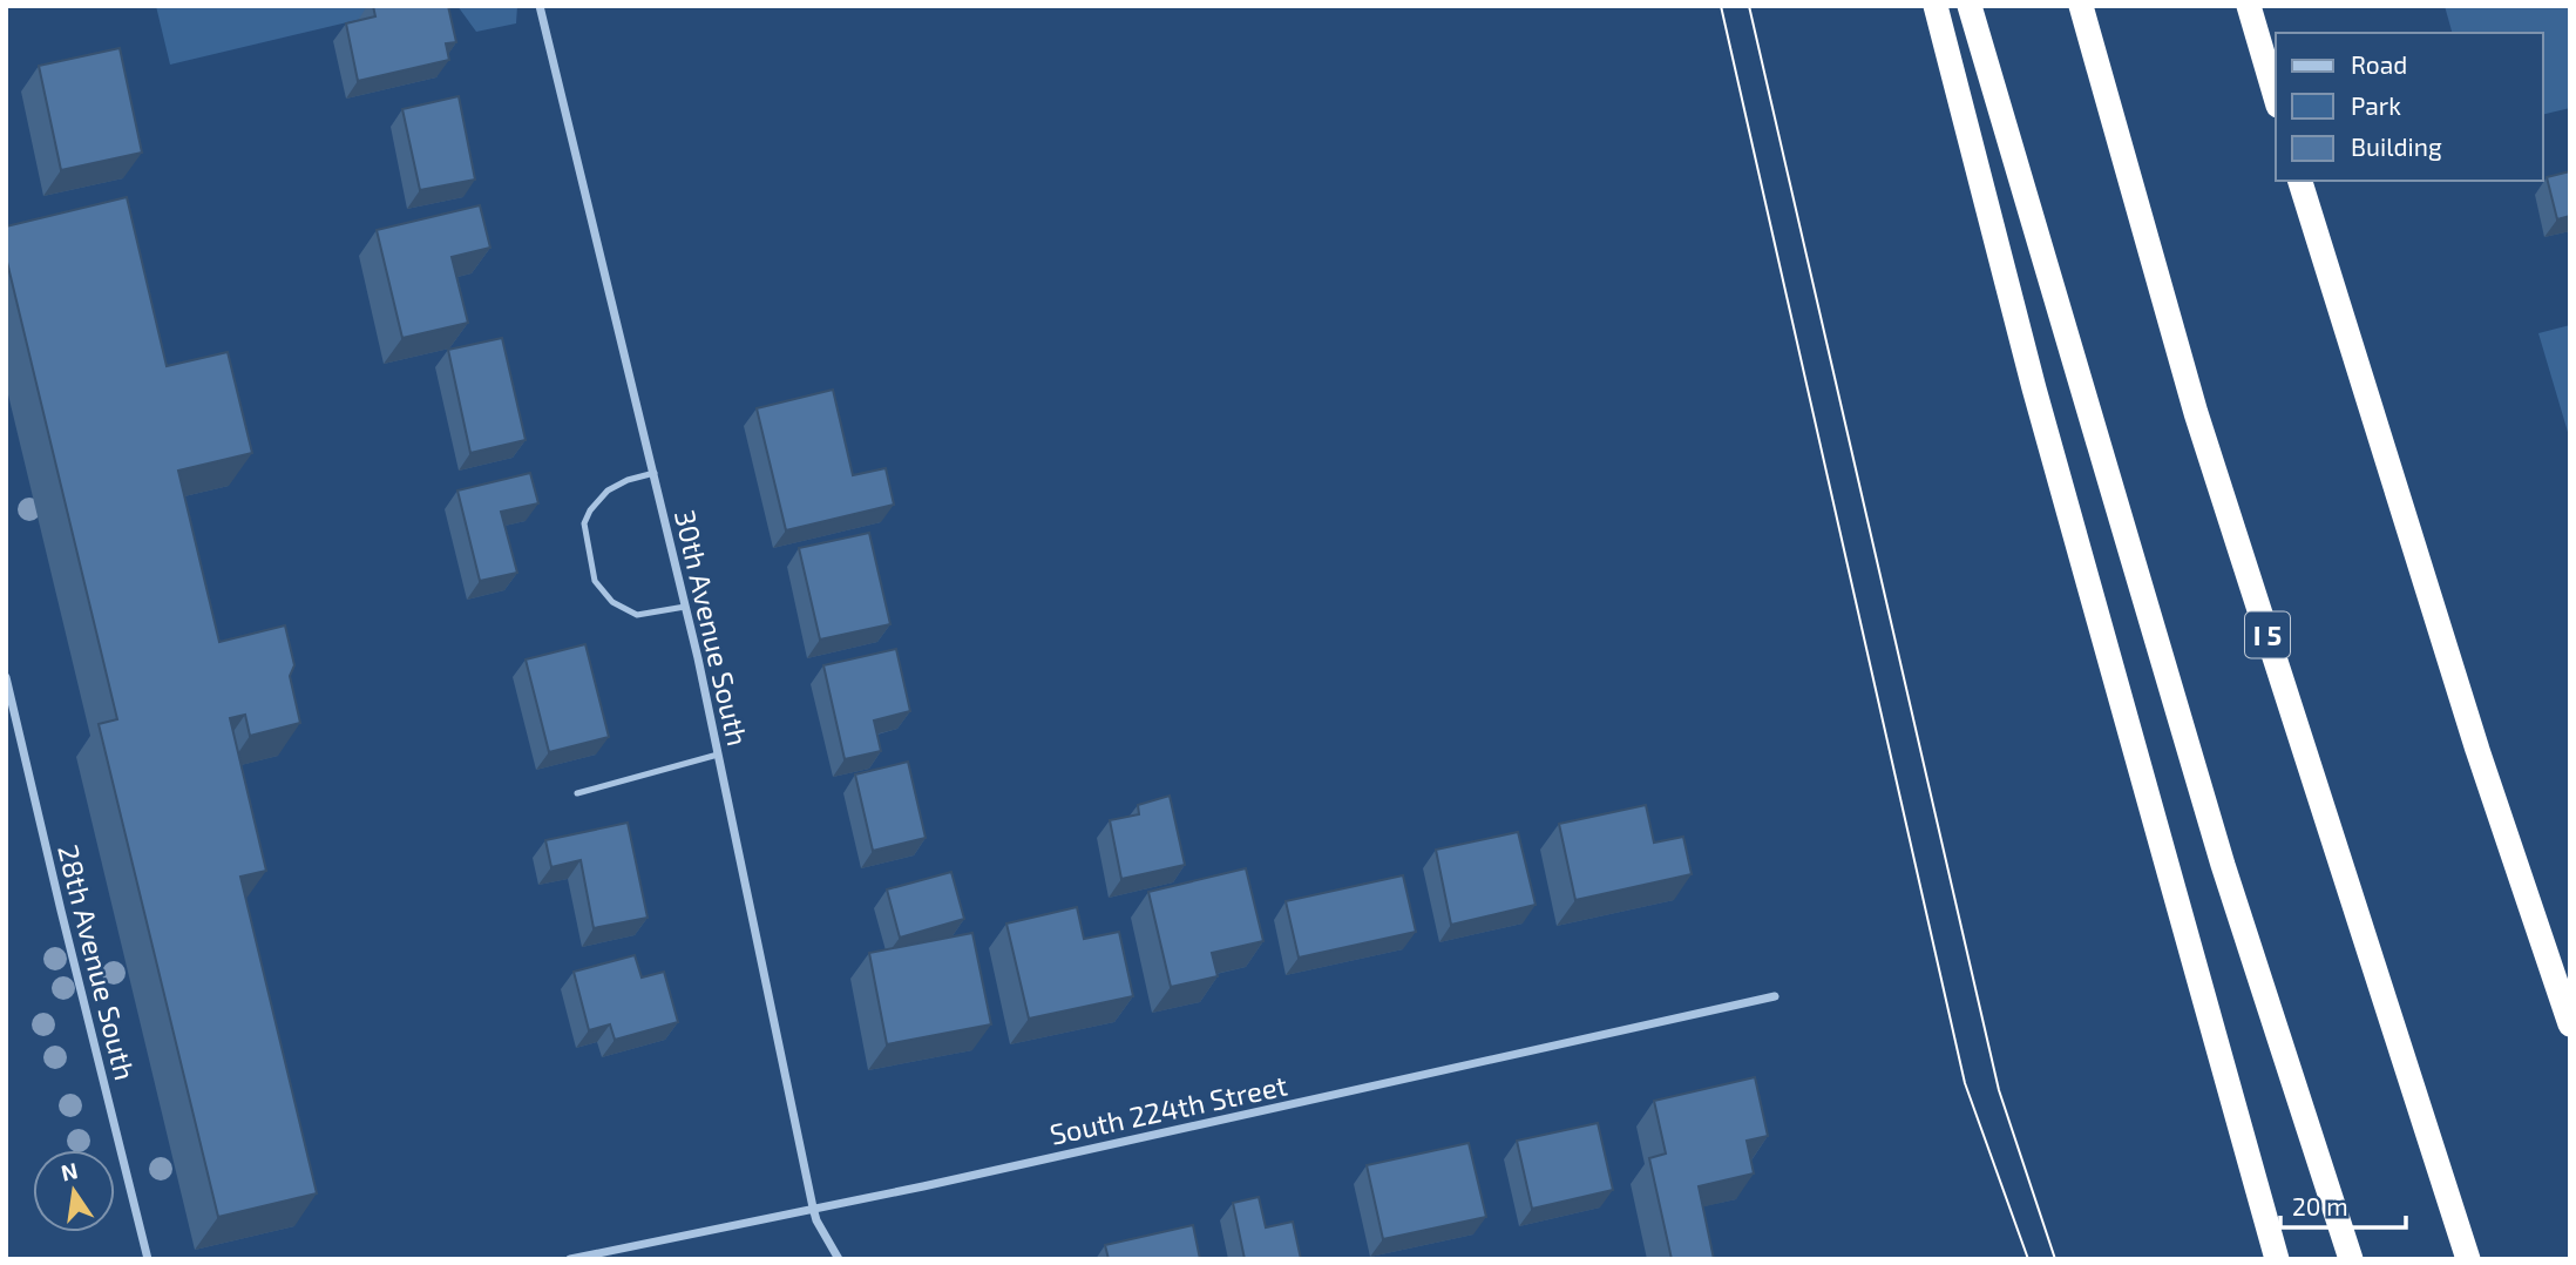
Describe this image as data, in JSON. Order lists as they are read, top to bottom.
{
  "streets": {
    "highway": ["I 5"],
    "street": ["30th Avenue South", "28th Avenue South", "South 224th Street"]
  },
  "crossings": [
    ["30th Avenue South", "South 224th Street"]
  ],
  "legend": ["Road", "Park", "Building"],
  "scale_bar": "20 m",
  "north": "top"
}
